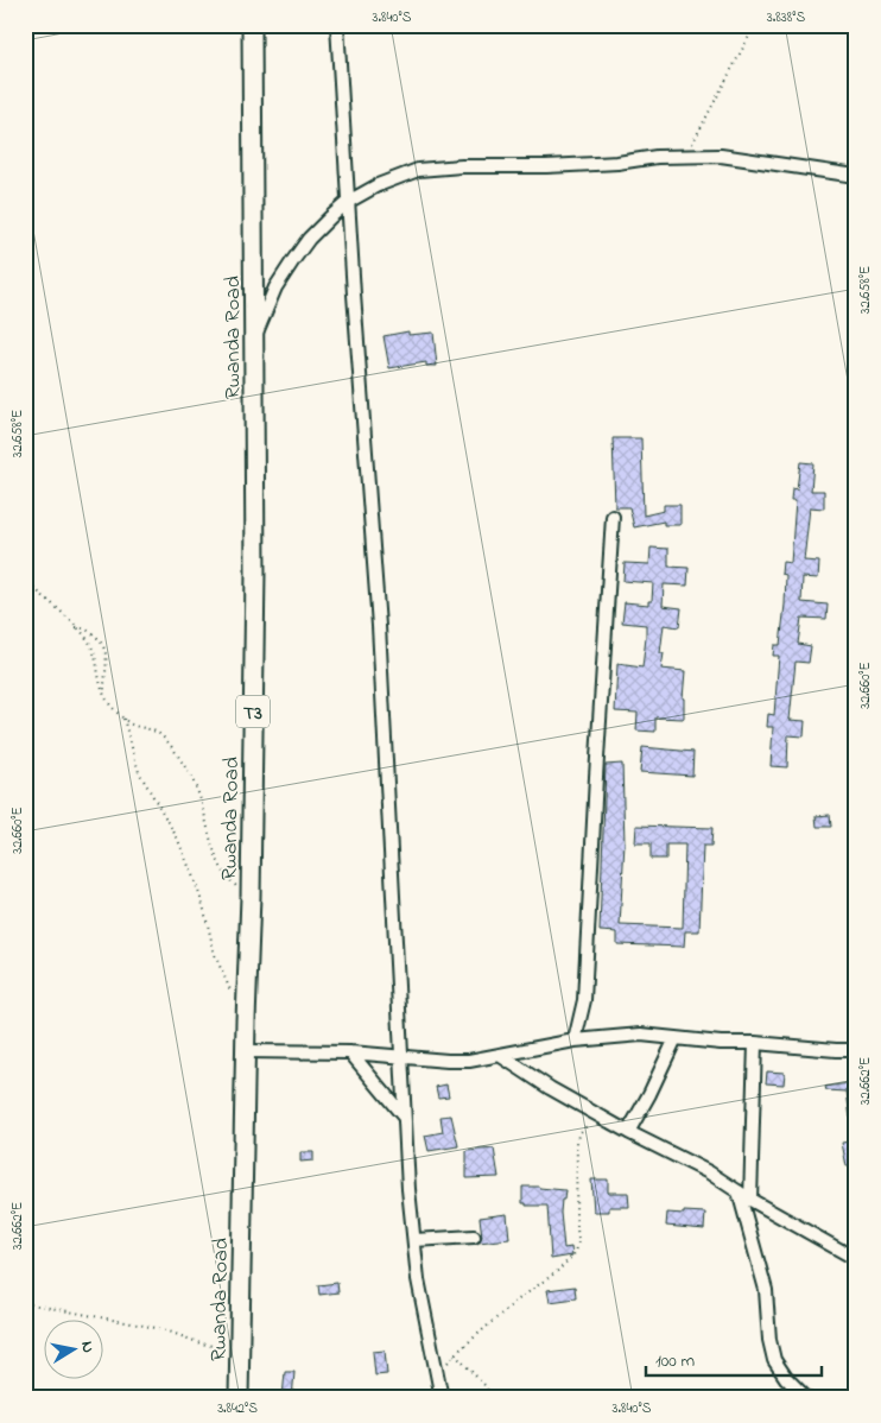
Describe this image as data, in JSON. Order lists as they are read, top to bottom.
{
  "streets": {
    "highway": ["Rwanda Road", "T3"]
  },
  "scale_bar": "100 m",
  "north": "right",
  "coordinates": [
    "3.840°S",
    "3.838°S",
    "32.658°E",
    "32.660°E",
    "32.662°E",
    "3.842°S"
  ]
}
